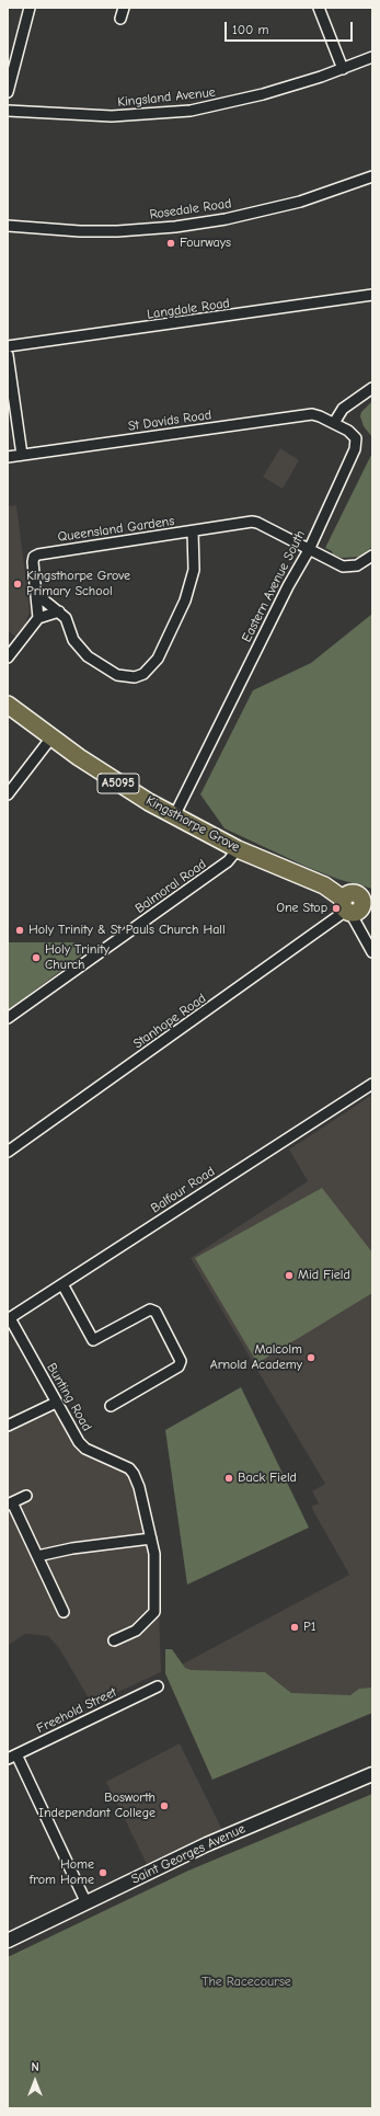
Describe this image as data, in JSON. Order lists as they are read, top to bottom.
{
  "streets": {
    "main road": ["A5095", "Kingsthorpe Grove"],
    "street": [
      "Kingsland Avenue",
      "Rosedale Road",
      "Langdale Road",
      "St Davids Road",
      "Queensland Gardens",
      "Eastern Avenue South",
      "Balmoral Road",
      "Stanhope Road",
      "Balfour Road",
      "Bunting Road",
      "Freehold Street",
      "Saint Georges Avenue"
    ]
  },
  "crossings": [
    ["St Davids Road", "Eastern Avenue South"],
    ["Queensland Gardens", "Eastern Avenue South"],
    ["Eastern Avenue South", "Kingsthorpe Grove"],
    ["Kingsthorpe Grove", "Balmoral Road"],
    ["Kingsthorpe Grove", "Stanhope Road"],
    ["Balfour Road", "Bunting Road"]
  ],
  "parks": ["The Racecourse"],
  "places": [
    "Fourways",
    "Kingsthorpe Grove Primary School",
    "One Stop",
    "Holy Trinity & St Pauls Church Hall",
    "Holy Trinity Church",
    "Mid Field",
    "Malcolm Arnold Academy",
    "Back Field",
    "P1",
    "Bosworth Independant College",
    "Home from Home"
  ],
  "scale_bar": "100 m",
  "north": "top"
}
